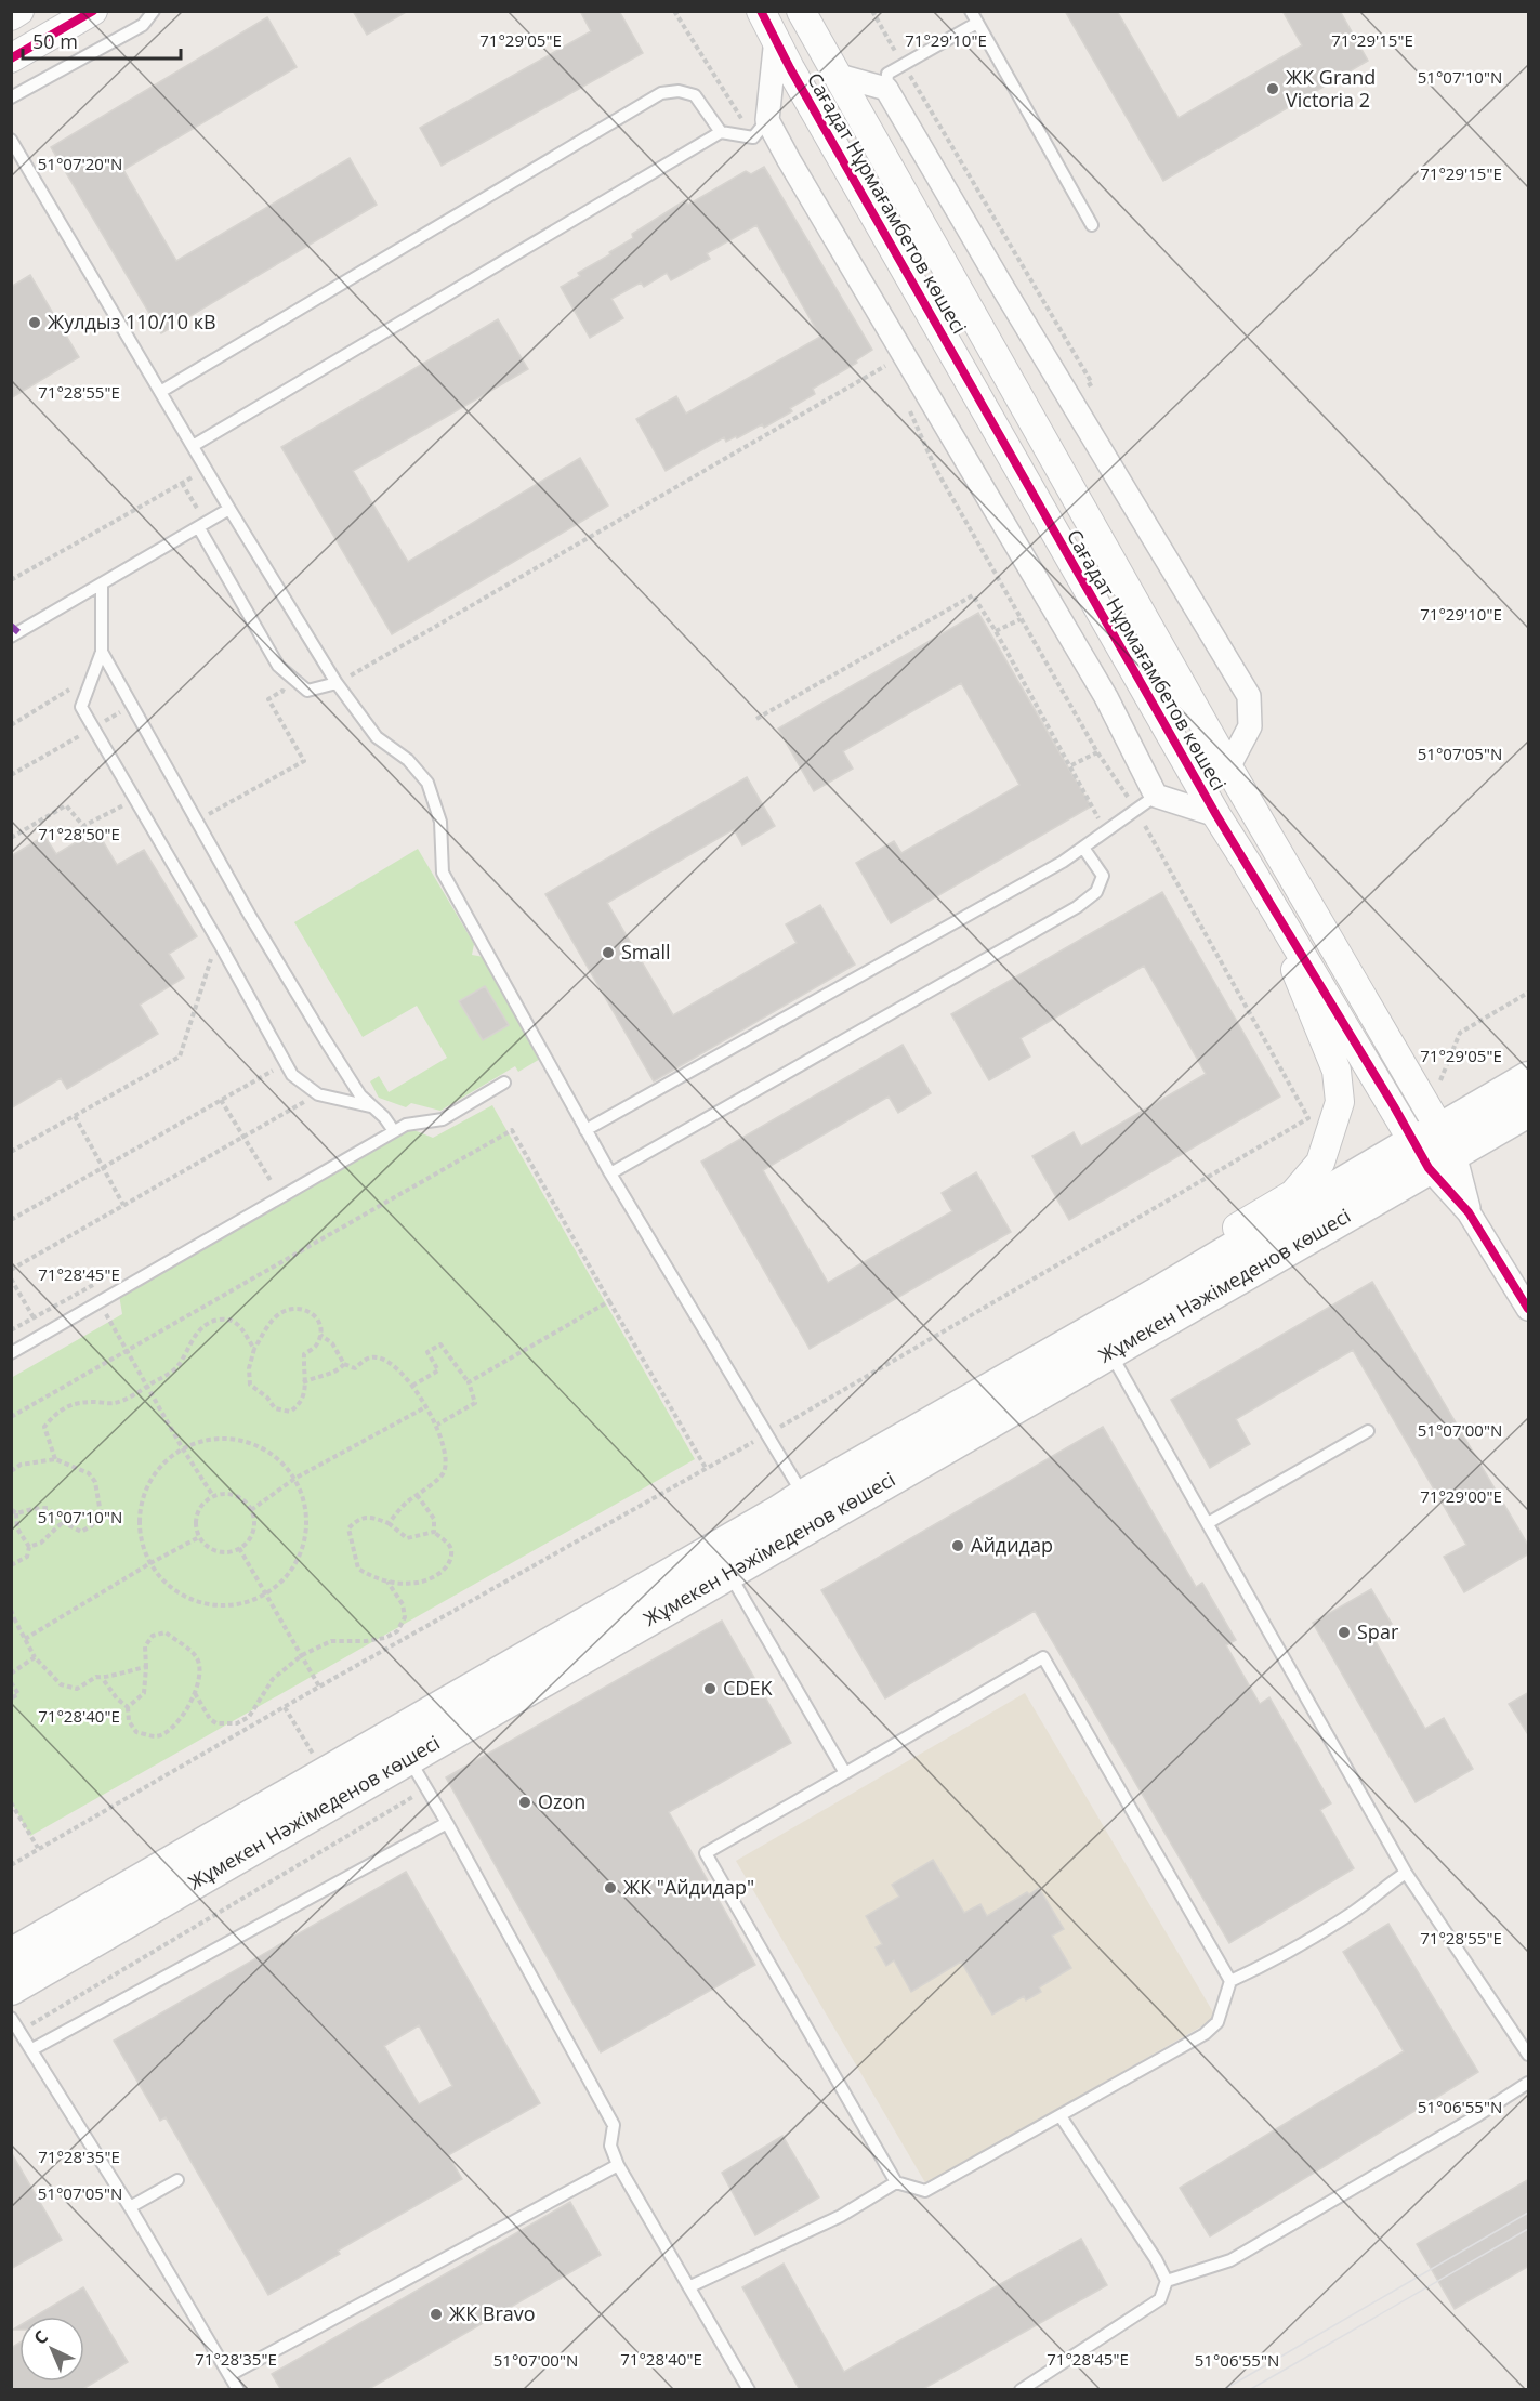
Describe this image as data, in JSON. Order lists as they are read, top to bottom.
{
  "streets": {
    "main road": ["Жұмекен Нәжімеденов көшесі"],
    "street": ["Сағадат Нұрмағамбетов көшесі"]
  },
  "crossings": [
    ["Сағадат Нұрмағамбетов көшесі", "Жұмекен Нәжімеденов көшесі"]
  ],
  "places": [
    "ЖК Grand Victoria 2",
    "Жулдыз 110/10 кВ",
    "Small",
    "Айдидар",
    "Spar",
    "CDEK",
    "Ozon",
    "ЖК \"Айдидар\"",
    "ЖК Bravo"
  ],
  "scale_bar": "50 m",
  "north": "top left",
  "coordinates": [
    "71°29'05\"E",
    "71°29'10\"E",
    "71°29'15\"E",
    "51°07'10\"N",
    "51°07'20\"N",
    "71°28'55\"E",
    "51°07'05\"N",
    "71°28'50\"E",
    "71°28'45\"E",
    "51°07'00\"N",
    "71°29'00\"E",
    "71°28'40\"E",
    "51°06'55\"N",
    "71°28'35\"E"
  ]
}
